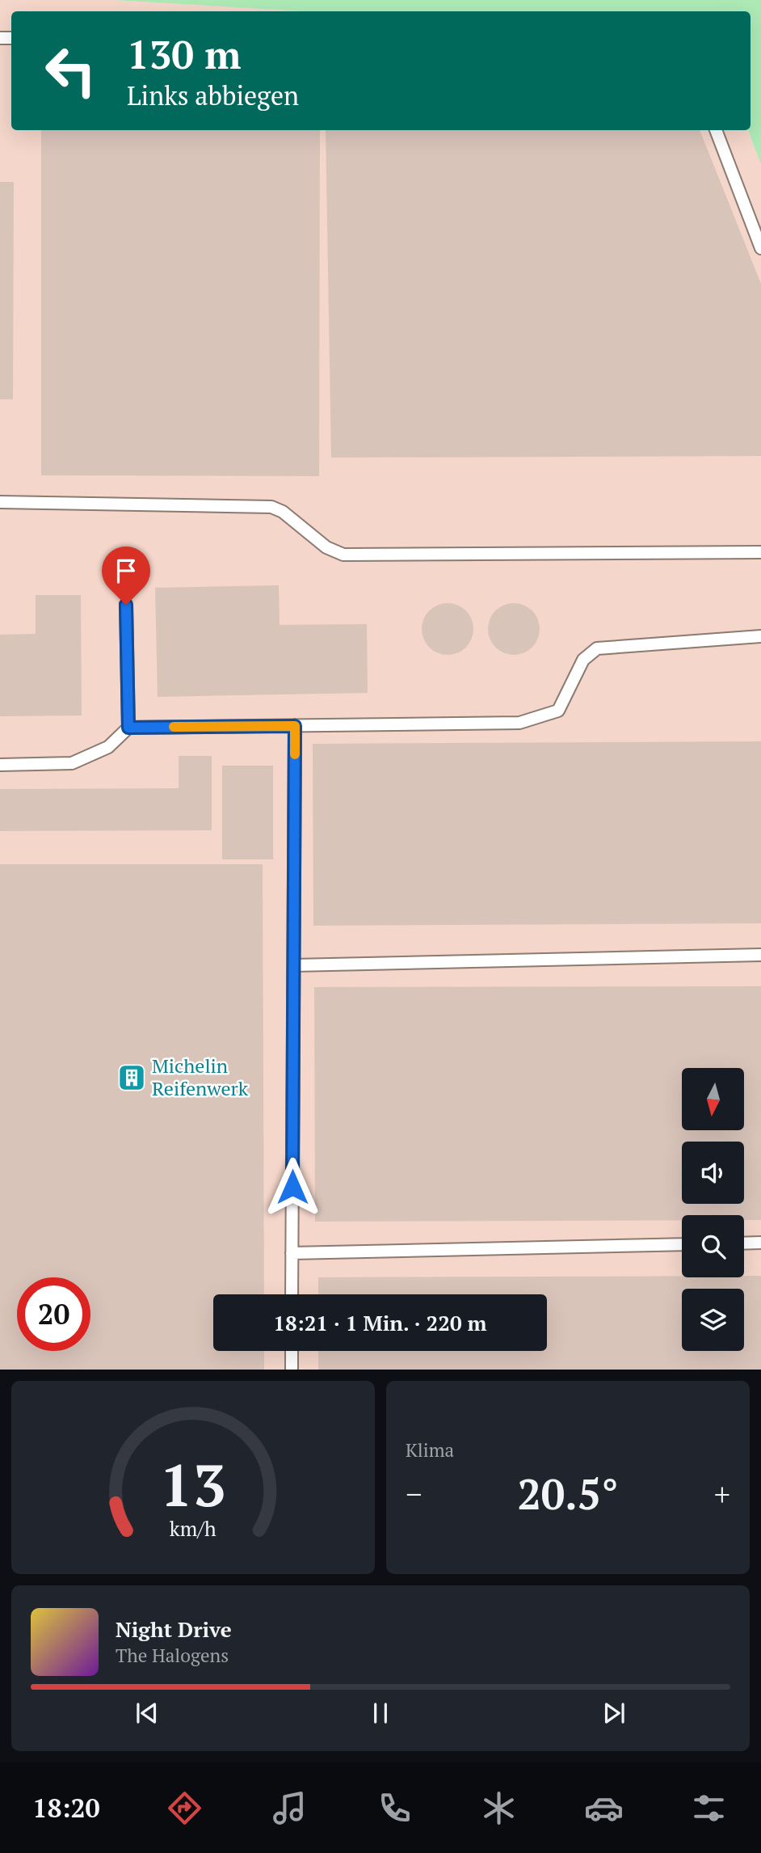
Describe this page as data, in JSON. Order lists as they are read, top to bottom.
{
  "places": {
    "building": ["Michelin Reifenwerk"]
  },
  "north": "bottom",
  "page": {
    "turn": ["130 m", "Links abbiegen"],
    "limit": "20",
    "trip": "18:21 · 1 Min. · 220 m",
    "tile": "Klima",
    "heat": ["−", "20.5°", "+"],
    "song": ["Night Drive", "The Halogens"],
    "tabs": "18:20",
    "gauge": ["13", "km/h"]
  }
}
